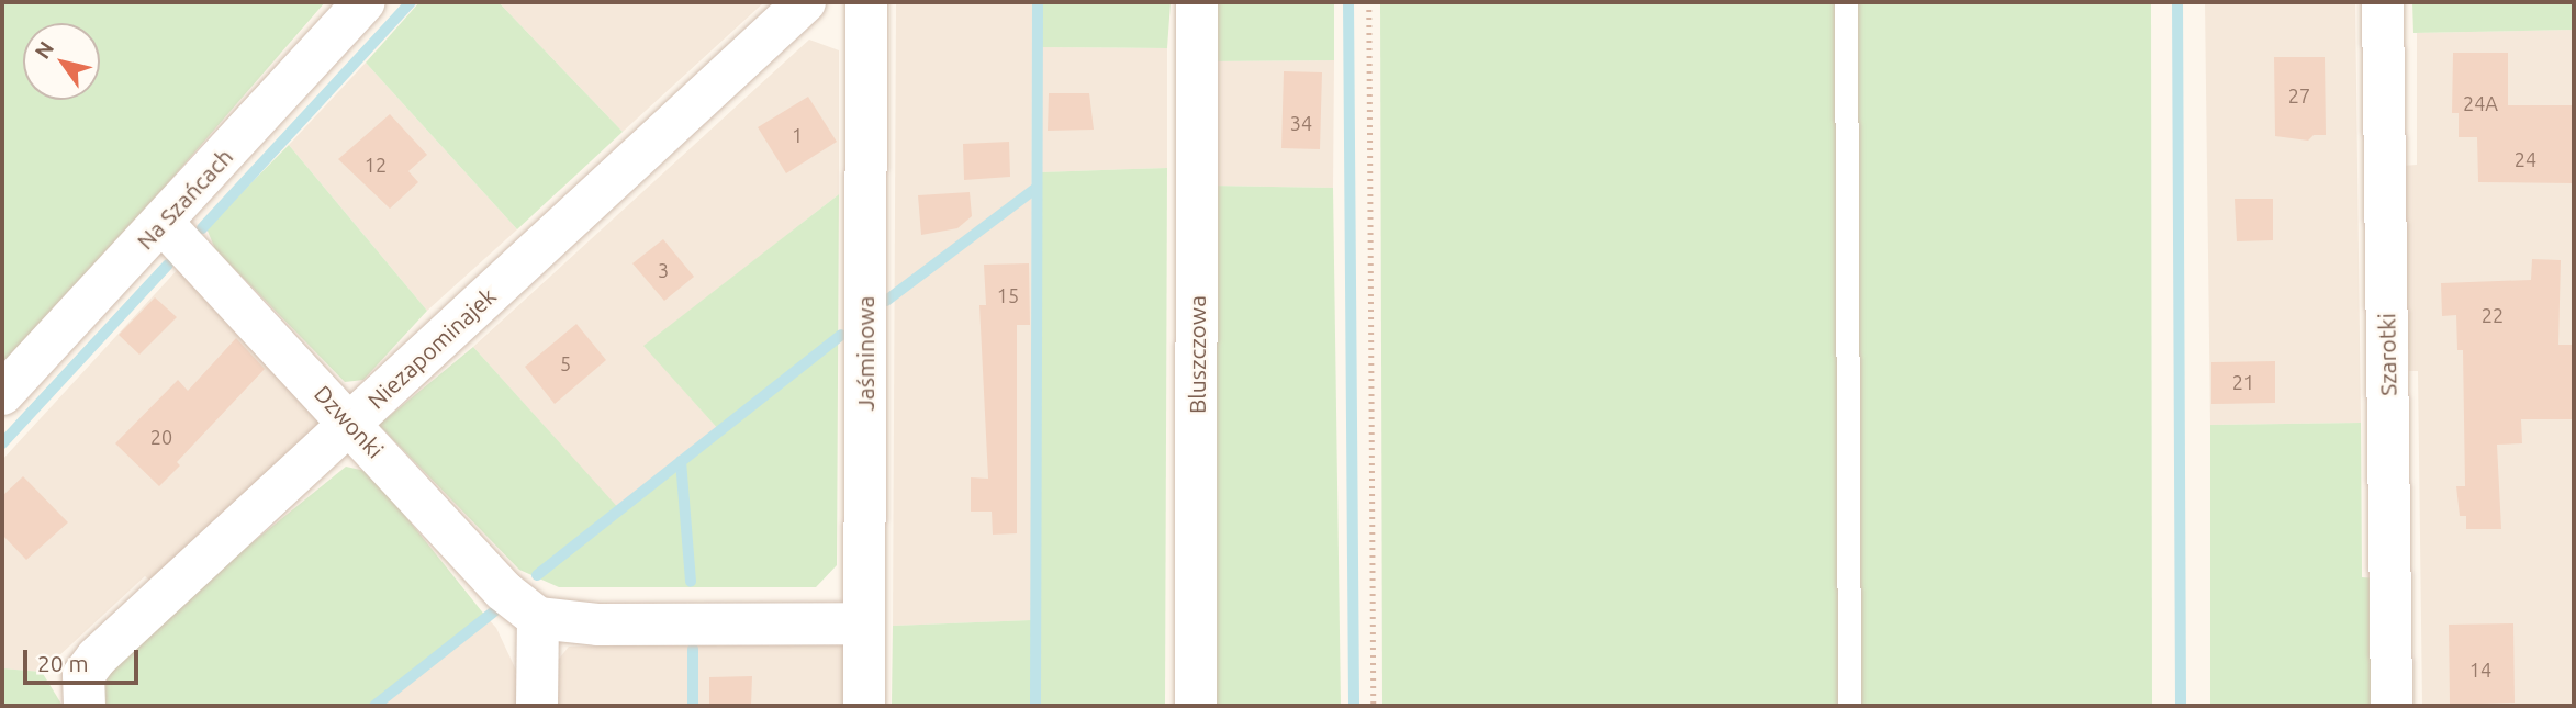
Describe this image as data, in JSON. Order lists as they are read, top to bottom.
{
  "streets": {
    "street": [
      "Na Szańcach",
      "Niezapominajek",
      "Jaśminowa",
      "Bluszczowa",
      "Szarotki",
      "Dzwonki"
    ]
  },
  "crossings": [
    ["Na Szańcach", "Dzwonki"],
    ["Niezapominajek", "Dzwonki"]
  ],
  "house_numbers": [
    "27",
    "24A",
    "34",
    "1",
    "24",
    "12",
    "3",
    "15",
    "22",
    "5",
    "21",
    "20",
    "14"
  ],
  "scale_bar": "20 m",
  "north": "top left"
}
